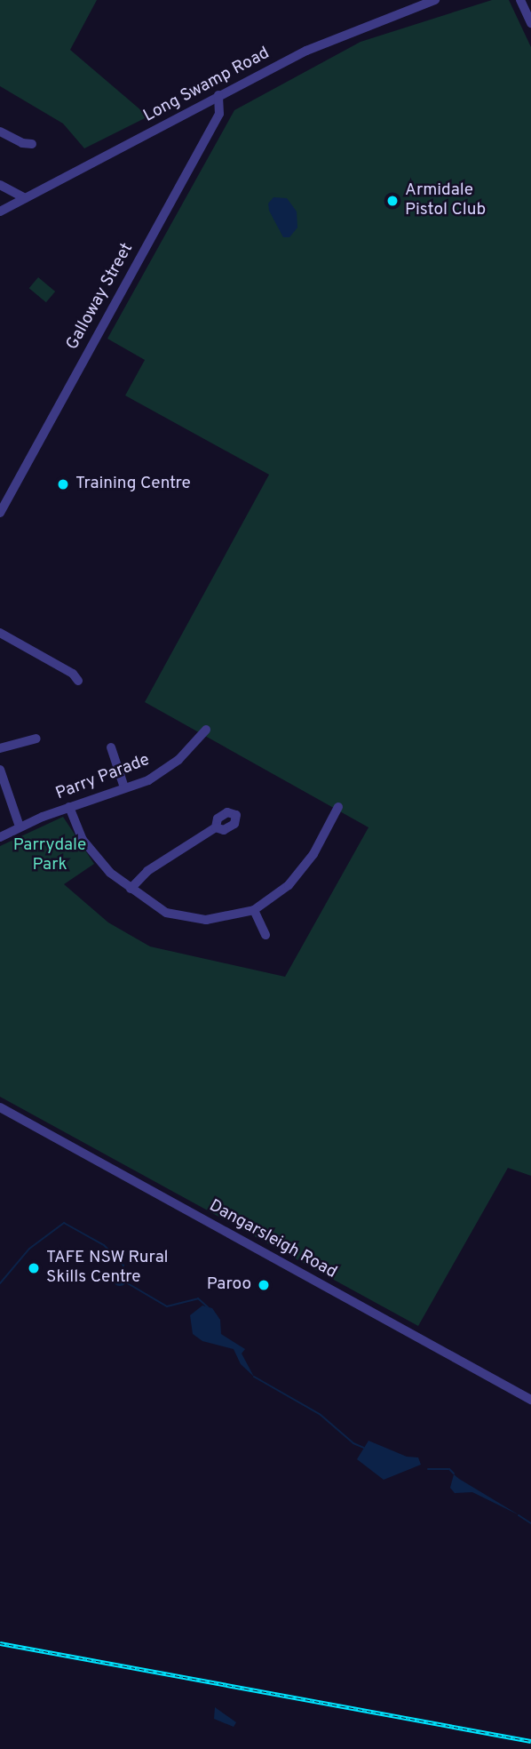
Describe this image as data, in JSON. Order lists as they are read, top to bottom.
{
  "streets": {
    "street": [
      "Long Swamp Road",
      "Galloway Street",
      "Parry Parade",
      "Dangarsleigh Road"
    ]
  },
  "crossings": [
    ["Long Swamp Road", "Galloway Street"]
  ],
  "parks": ["Parrydale Park"],
  "places": [
    "Armidale Pistol Club",
    "Training Centre",
    "TAFE NSW Rural Skills Centre",
    "Paroo"
  ]
}
